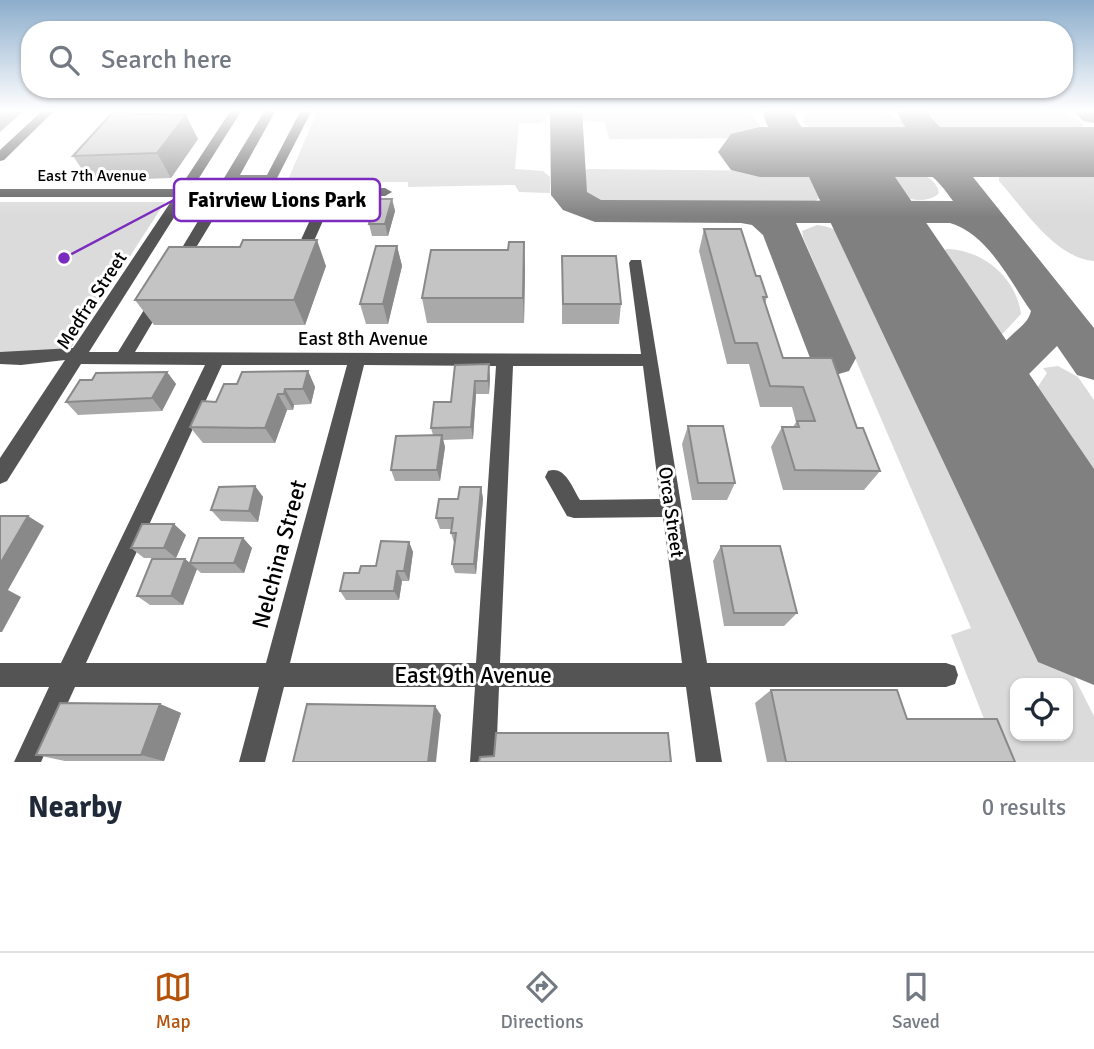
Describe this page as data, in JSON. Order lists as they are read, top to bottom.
{
  "streets": {
    "street": [
      "East 7th Avenue",
      "Medfra Street",
      "East 8th Avenue",
      "Orca Street",
      "Nelchina Street",
      "East 9th Avenue"
    ]
  },
  "crossings": [
    ["East 7th Avenue", "Medfra Street"],
    ["Medfra Street", "East 8th Avenue"],
    ["East 8th Avenue", "Orca Street"],
    ["East 8th Avenue", "Nelchina Street"],
    ["Orca Street", "East 9th Avenue"],
    ["Nelchina Street", "East 9th Avenue"]
  ],
  "places": ["Fairview Lions Park"],
  "page": {
    "search": "Search here",
    "heading": ["Nearby", "0 results"],
    "nav": ["Map", "Directions", "Saved"]
  }
}
